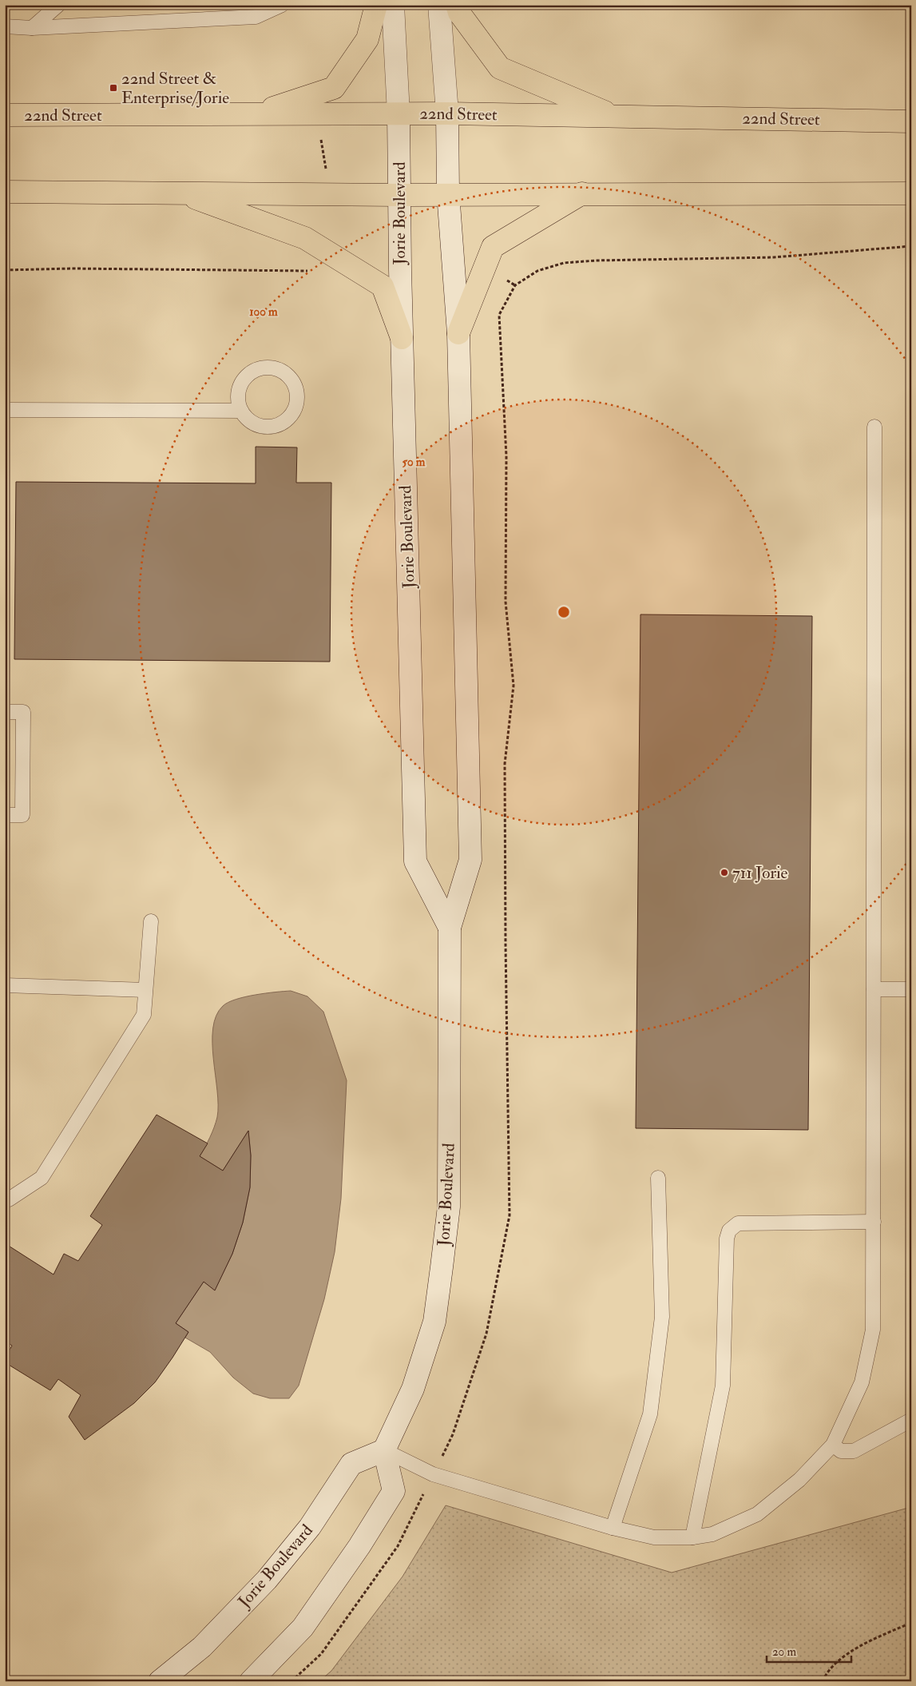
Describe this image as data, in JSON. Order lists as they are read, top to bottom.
{
  "streets": {
    "main road": ["22nd Street", "Jorie Boulevard"]
  },
  "crossings": [
    ["22nd Street", "Jorie Boulevard"]
  ],
  "places": {
    "transit": ["22nd Street & Enterprise/Jorie"],
    "other": ["711 Jorie"]
  },
  "scale_bar": "20 m",
  "rings": ["100 m", "50 m"]
}
